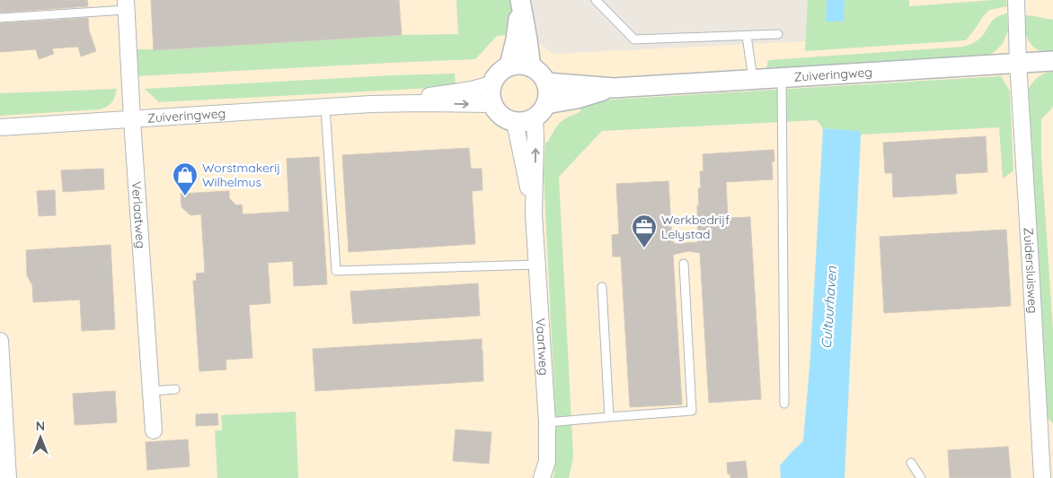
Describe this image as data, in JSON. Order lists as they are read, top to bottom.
{
  "streets": {
    "street": [
      "Zuiveringweg",
      "Verlaatweg",
      "Zuidersluisweg",
      "Vaartweg"
    ]
  },
  "crossings": [
    ["Zuiveringweg", "Verlaatweg"],
    ["Zuiveringweg", "Zuidersluisweg"],
    ["Zuiveringweg", "Vaartweg"]
  ],
  "water": ["Cultuurhaven"],
  "places": {
    "shop": ["Worstmakerij Wilhelmus"],
    "office": ["Werkbedrijf Lelystad"]
  },
  "north": "top"
}
